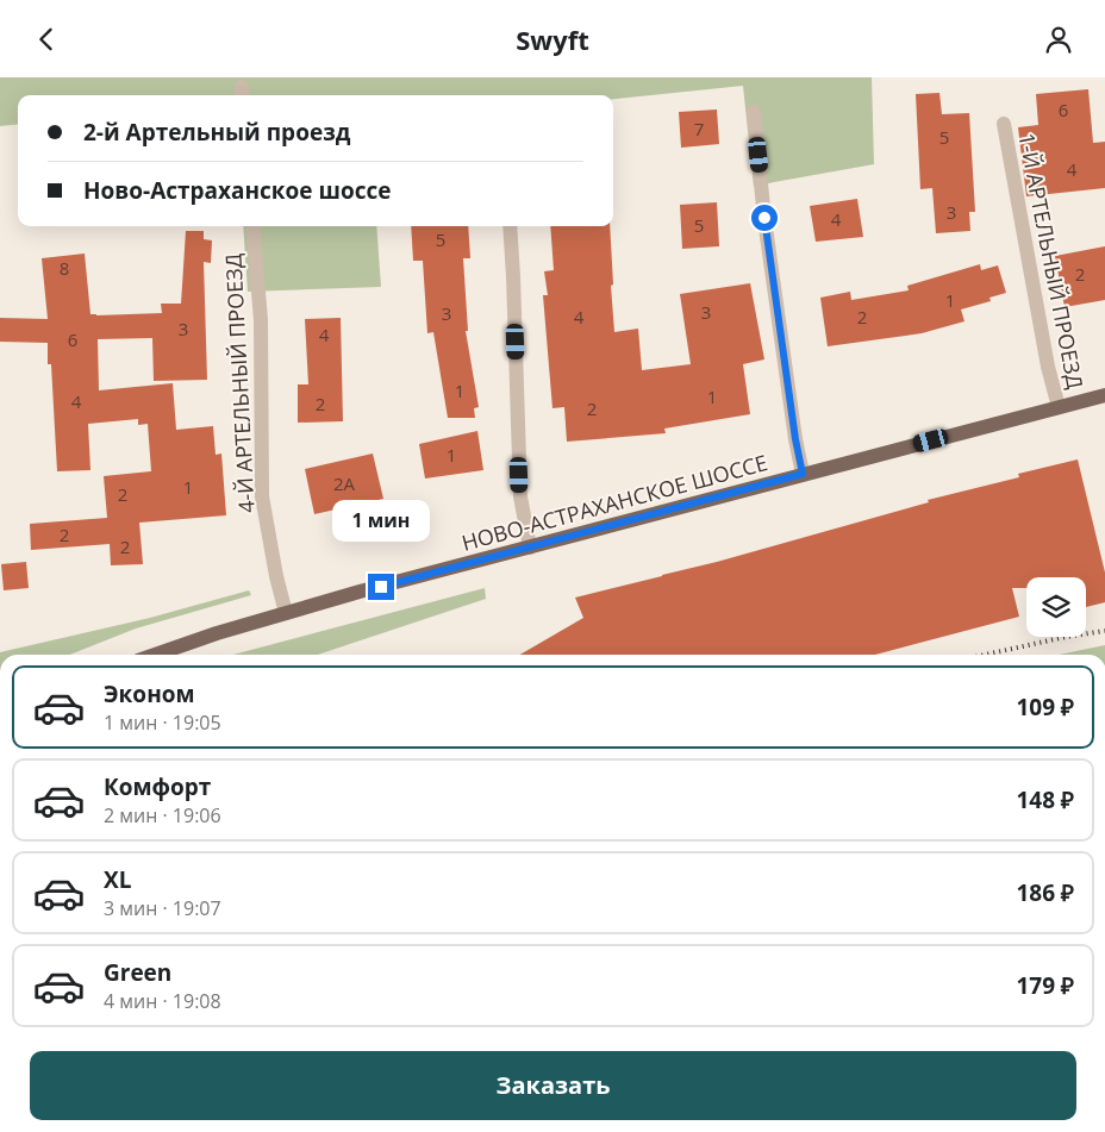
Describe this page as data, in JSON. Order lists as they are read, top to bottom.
{
  "streets": {
    "main road": ["НОВО-АСТРАХАНСКОЕ ШОССЕ"],
    "street": ["1-Й АРТЕЛЬНЫЙ ПРОЕЗД", "4-Й АРТЕЛЬНЫЙ ПРОЕЗД"]
  },
  "crossings": [
    ["1-Й АРТЕЛЬНЫЙ ПРОЕЗД", "НОВО-АСТРАХАНСКОЕ ШОССЕ"],
    ["4-Й АРТЕЛЬНЫЙ ПРОЕЗД", "НОВО-АСТРАХАНСКОЕ ШОССЕ"]
  ],
  "house_numbers": [
    "6",
    "7",
    "5",
    "4",
    "3",
    "4",
    "5",
    "5",
    "8",
    "2",
    "1",
    "3",
    "3",
    "4",
    "2",
    "3",
    "4",
    "6",
    "1",
    "1",
    "4",
    "2",
    "2",
    "1",
    "2А",
    "1",
    "2",
    "2",
    "2"
  ],
  "page": {
    "header": "Swyft",
    "banner": ["2-й Артельный проезд", "Ново-Астраханское шоссе"],
    "bubble": "1 мин",
    "list": [
      {
        "name": "Эконом",
        "note": "1 мин · 19:05",
        "value": "109 ₽"
      },
      {
        "name": "Комфорт",
        "note": "2 мин · 19:06",
        "value": "148 ₽"
      },
      {
        "name": "XL",
        "note": "3 мин · 19:07",
        "value": "186 ₽"
      },
      {
        "name": "Green",
        "note": "4 мин · 19:08",
        "value": "179 ₽"
      }
    ],
    "buttons": "Заказать"
  }
}
